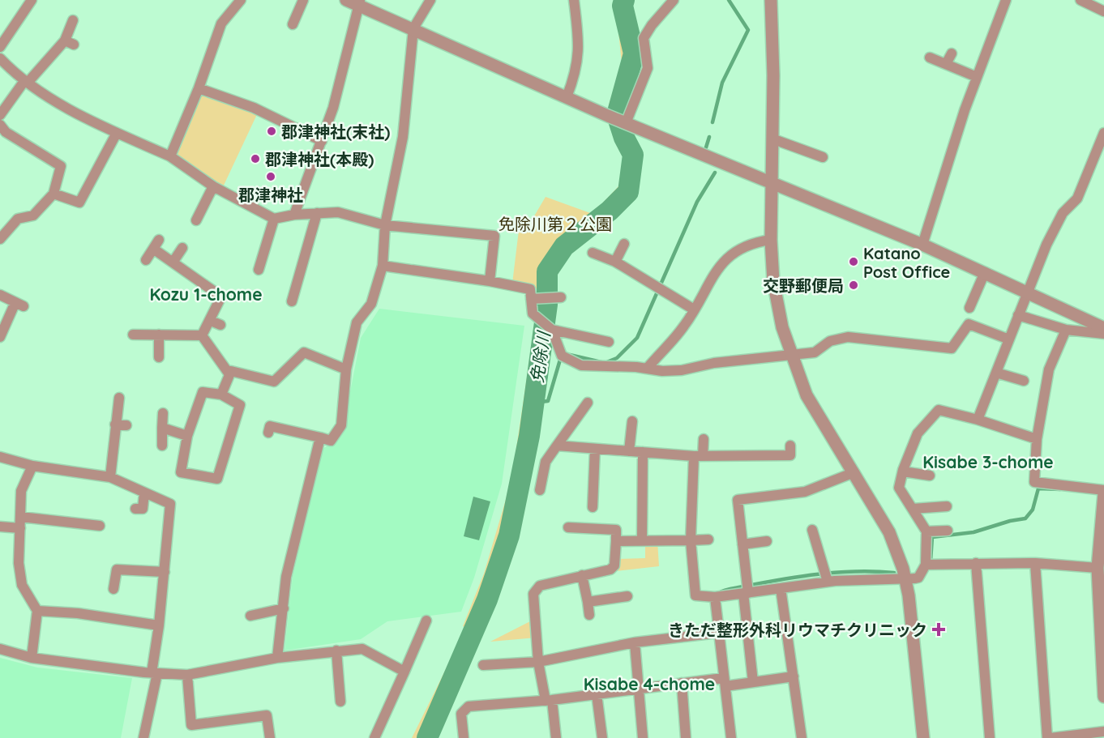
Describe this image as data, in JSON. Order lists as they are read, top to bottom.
{
  "districts": ["Kozu 1-chome", "Kisabe 3-chome", "Kisabe 4-chome"],
  "water": ["免除川"],
  "parks": ["免除川第２公園"],
  "places": {
    "other": [
      "郡津神社(末社)",
      "郡津神社(本殿)",
      "郡津神社",
      "Katano Post Office",
      "交野郵便局"
    ],
    "health": ["きただ整形外科リウマチクリニック"]
  }
}
